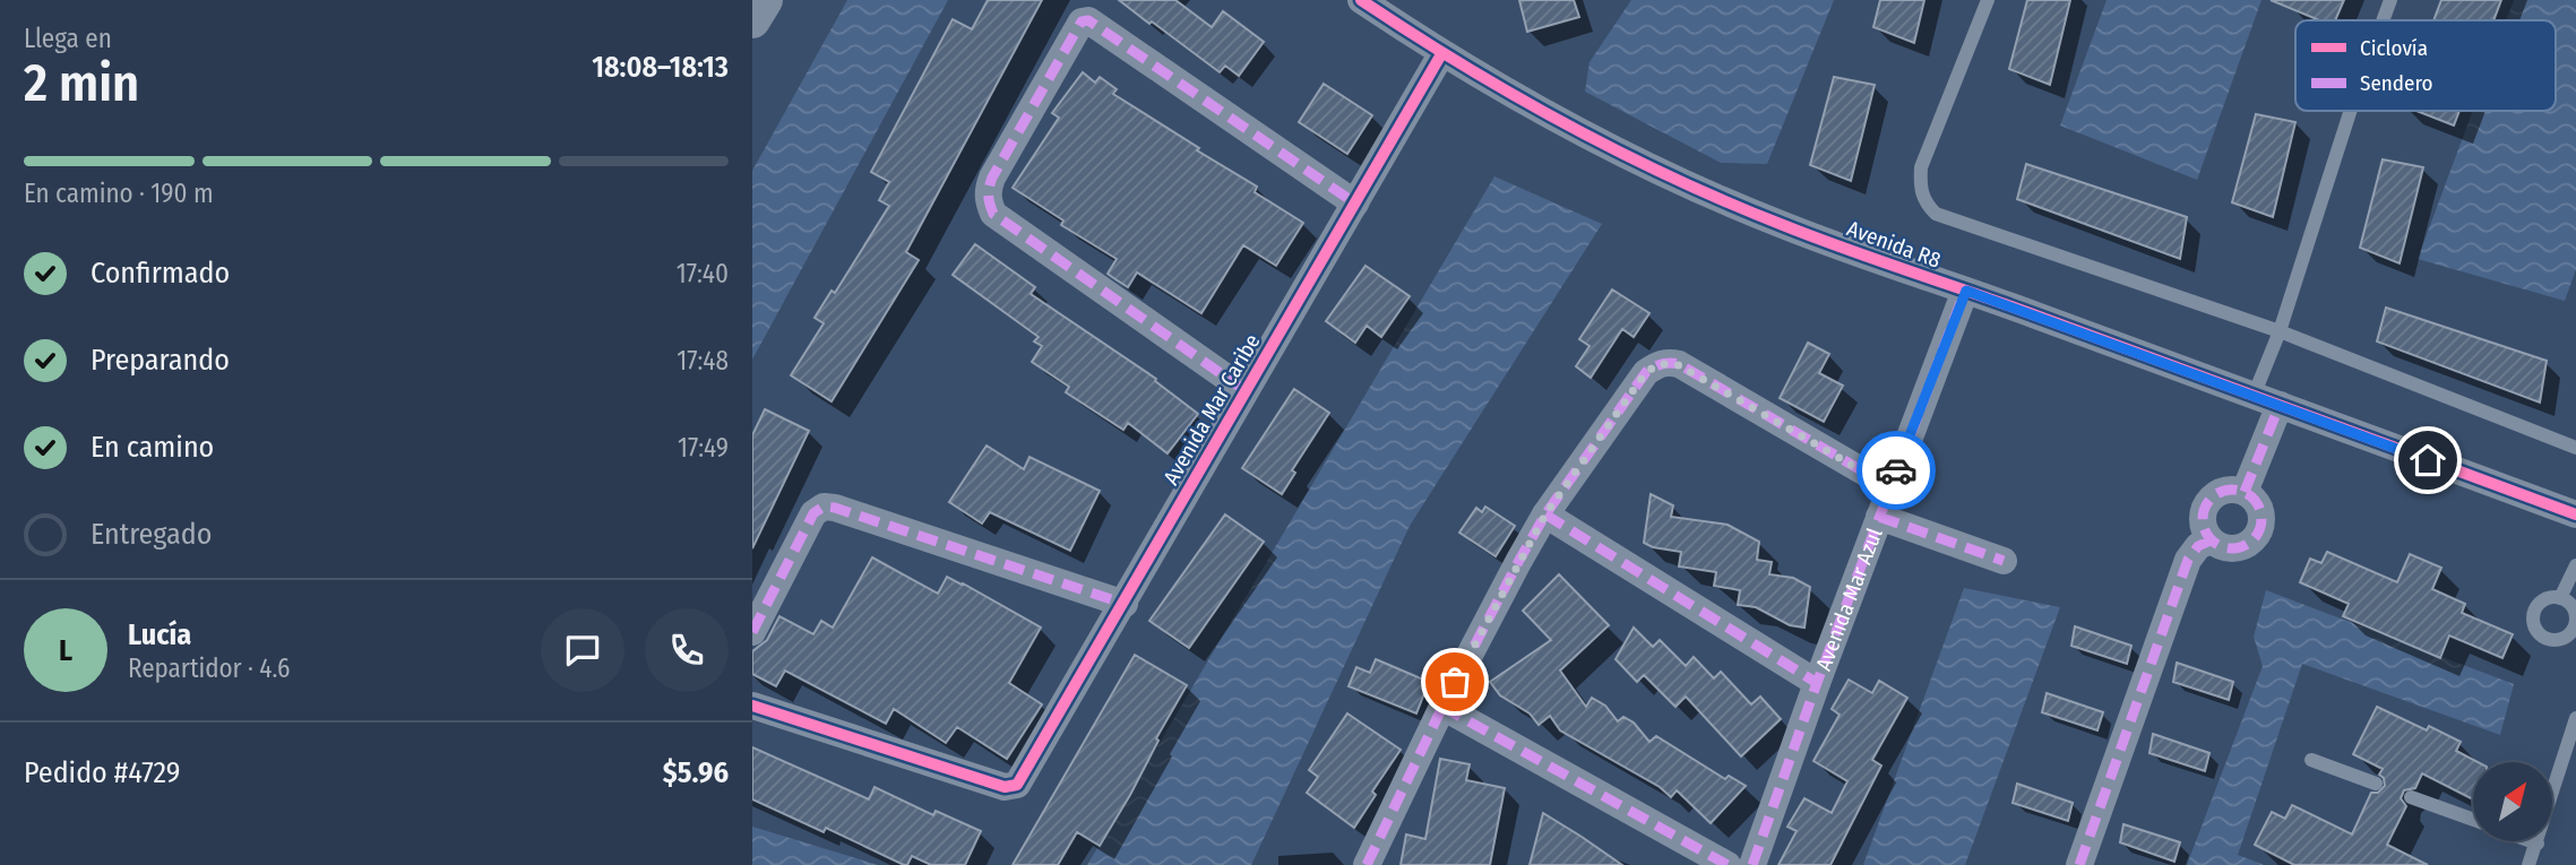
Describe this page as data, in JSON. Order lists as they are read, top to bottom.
{
  "streets": {
    "street": ["Avenida R8", "Avenida Mar Caribe", "Avenida Mar Azul"]
  },
  "crossings": [
    ["Avenida R8", "Avenida Mar Caribe"],
    ["Avenida R8", "Avenida Mar Azul"]
  ],
  "legend": ["Ciclovía", "Sendero"],
  "north": "top right",
  "page": {
    "heading": ["2 min", "Llega en", "18:08–18:13"],
    "panel": [
      "Lucía",
      "Repartidor · 4.6",
      "Pedido #4729",
      "$5.96"
    ],
    "bar": "En camino · 190 m",
    "list": [
      ["Confirmado", "17:40"],
      ["Preparando", "17:48"],
      ["En camino", "17:49"],
      "Entregado"
    ],
    "round": "L"
  }
}
